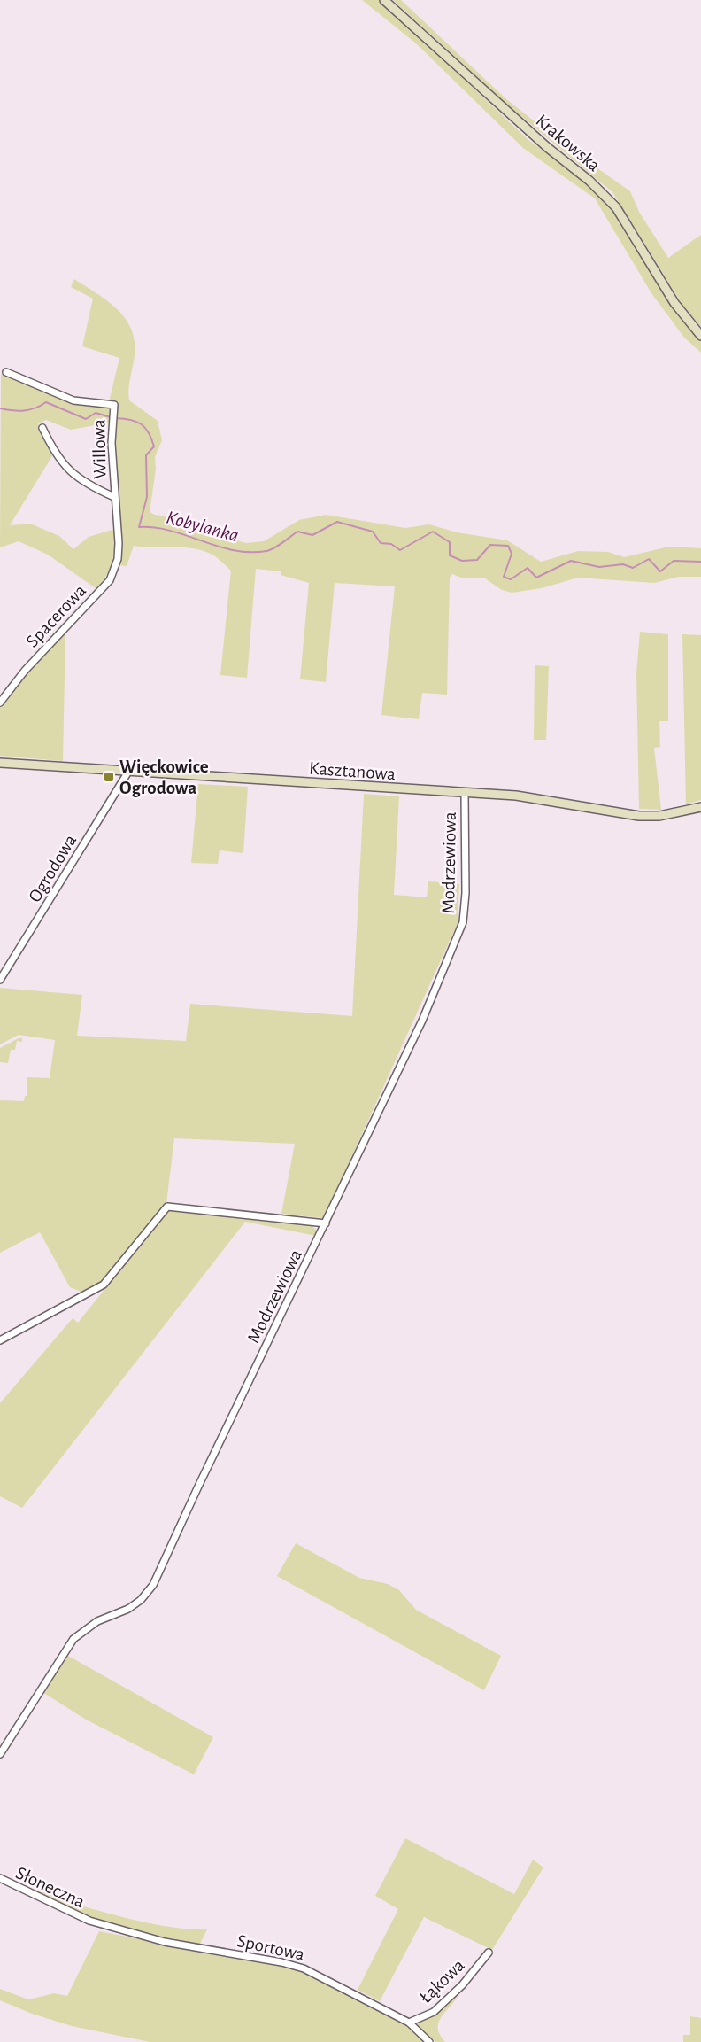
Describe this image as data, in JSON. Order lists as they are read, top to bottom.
{
  "streets": {
    "street": [
      "Krakowska",
      "Willowa",
      "Spacerowa",
      "Kasztanowa",
      "Modrzewiowa",
      "Ogrodowa",
      "Słoneczna",
      "Sportowa",
      "Łąkowa"
    ]
  },
  "crossings": [
    ["Willowa", "Spacerowa"],
    ["Kasztanowa", "Modrzewiowa"],
    ["Kasztanowa", "Ogrodowa"],
    ["Słoneczna", "Sportowa"],
    ["Sportowa", "Łąkowa"]
  ],
  "water": ["Kobylanka"],
  "places": {
    "transit": ["Więckowice Ogrodowa"]
  }
}
